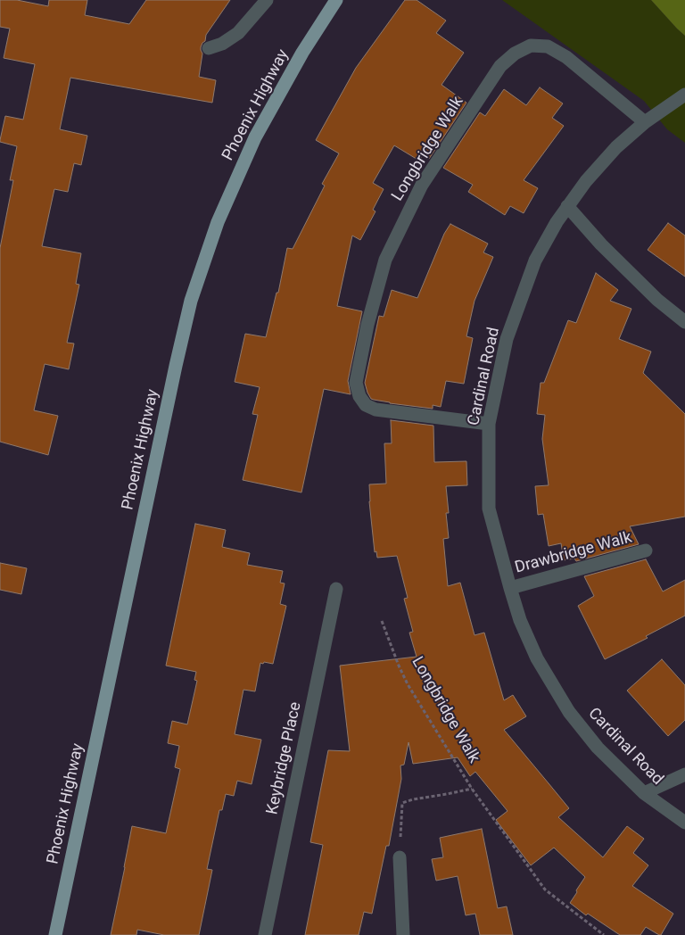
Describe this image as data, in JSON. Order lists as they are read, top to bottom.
{
  "streets": {
    "main road": ["Phoenix Highway"],
    "street": [
      "Longbridge Walk",
      "Cardinal Road",
      "Drawbridge Walk",
      "Keybridge Place"
    ]
  },
  "crossings": [
    ["Longbridge Walk", "Cardinal Road"],
    ["Cardinal Road", "Drawbridge Walk"]
  ]
}
